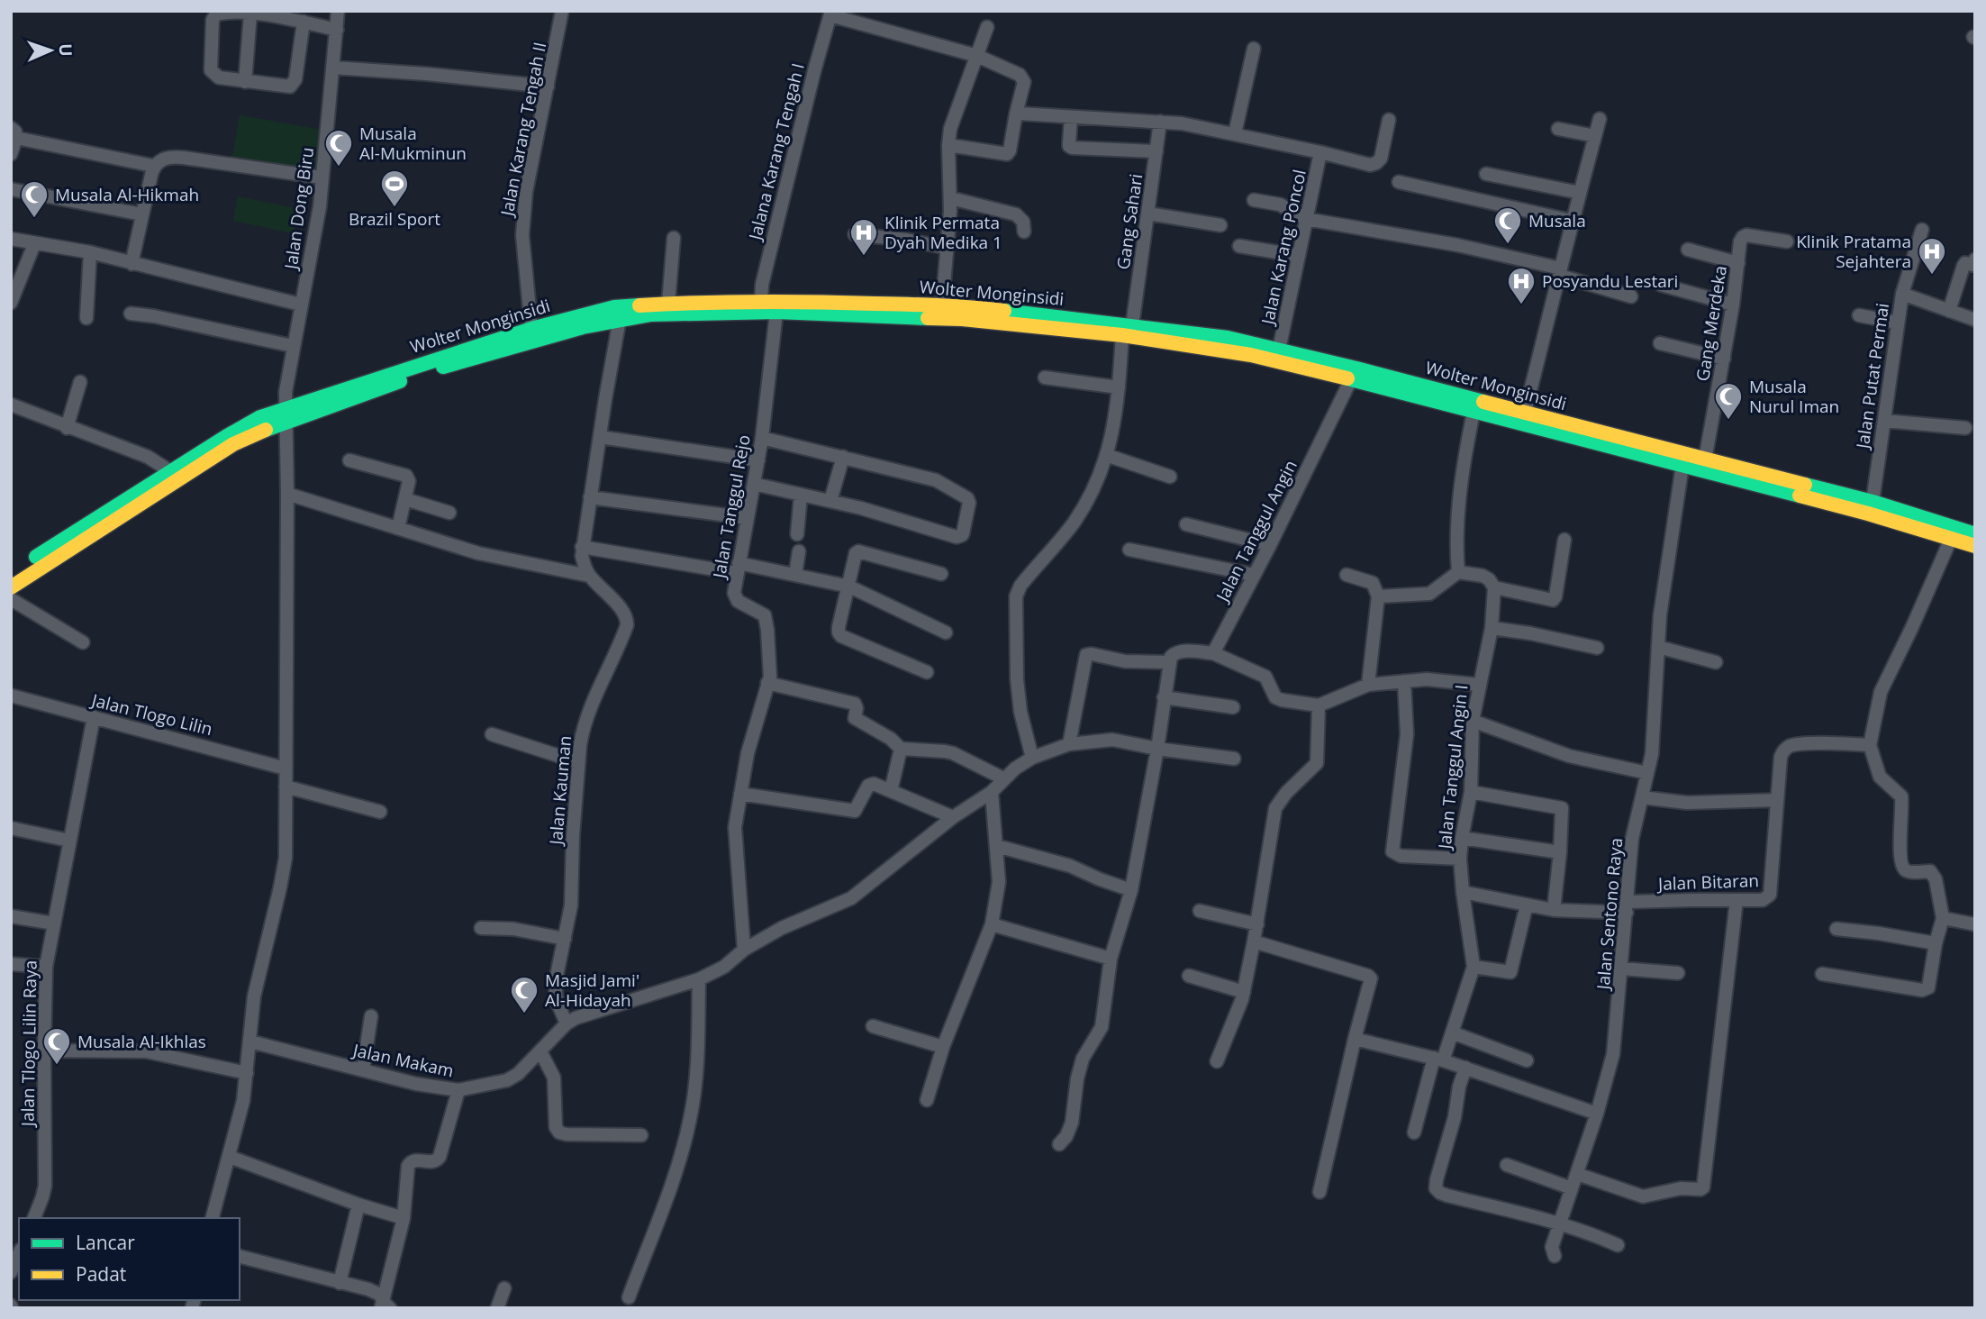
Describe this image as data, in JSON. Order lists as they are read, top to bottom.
{
  "streets": {
    "main road": ["Wolter Monginsidi"],
    "street": [
      "Jalan Karang Tengah II",
      "Jalana Karang Tengah I",
      "Jalan Dong Biru",
      "Gang Sahari",
      "Jalan Karang Poncol",
      "Gang Merdeka",
      "Jalan Putat Permai",
      "Jalan Tanggul Rejo",
      "Jalan Tanggul Angin",
      "Jalan Tlogo Lilin",
      "Jalan Tanggul Angin I",
      "Jalan Kauman",
      "Jalan Bitaran",
      "Jalan Sentono Raya",
      "Jalan Tlogo Lilin Raya",
      "Jalan Makam"
    ]
  },
  "crossings": [
    ["Jalan Karang Tengah II", "Wolter Monginsidi"],
    ["Jalana Karang Tengah I", "Wolter Monginsidi"],
    ["Jalan Dong Biru", "Wolter Monginsidi"],
    ["Jalan Dong Biru", "Jalan Tlogo Lilin"],
    ["Jalan Dong Biru", "Jalan Makam"],
    ["Gang Sahari", "Wolter Monginsidi"],
    ["Jalan Karang Poncol", "Wolter Monginsidi"],
    ["Wolter Monginsidi", "Gang Merdeka"],
    ["Wolter Monginsidi", "Jalan Putat Permai"],
    ["Wolter Monginsidi", "Jalan Tanggul Rejo"],
    ["Wolter Monginsidi", "Jalan Tanggul Angin"],
    ["Wolter Monginsidi", "Jalan Sentono Raya"],
    ["Jalan Tlogo Lilin", "Jalan Tlogo Lilin Raya"],
    ["Jalan Tanggul Angin I", "Jalan Bitaran"],
    ["Jalan Kauman", "Jalan Makam"],
    ["Jalan Bitaran", "Jalan Sentono Raya"]
  ],
  "places": {
    "mosque": [
      "Musala Al-Mukminun",
      "Musala Al-Hikmah",
      "Musala",
      "Musala Nurul Iman",
      "Masjid Jami' Al-Hidayah",
      "Musala Al-Ikhlas"
    ],
    "sports": ["Brazil Sport"],
    "hospital": ["Klinik Permata Dyah Medika 1", "Klinik Pratama Sejahtera", "Posyandu Lestari"]
  },
  "legend": ["Lancar", "Padat"],
  "north": "right"
}
